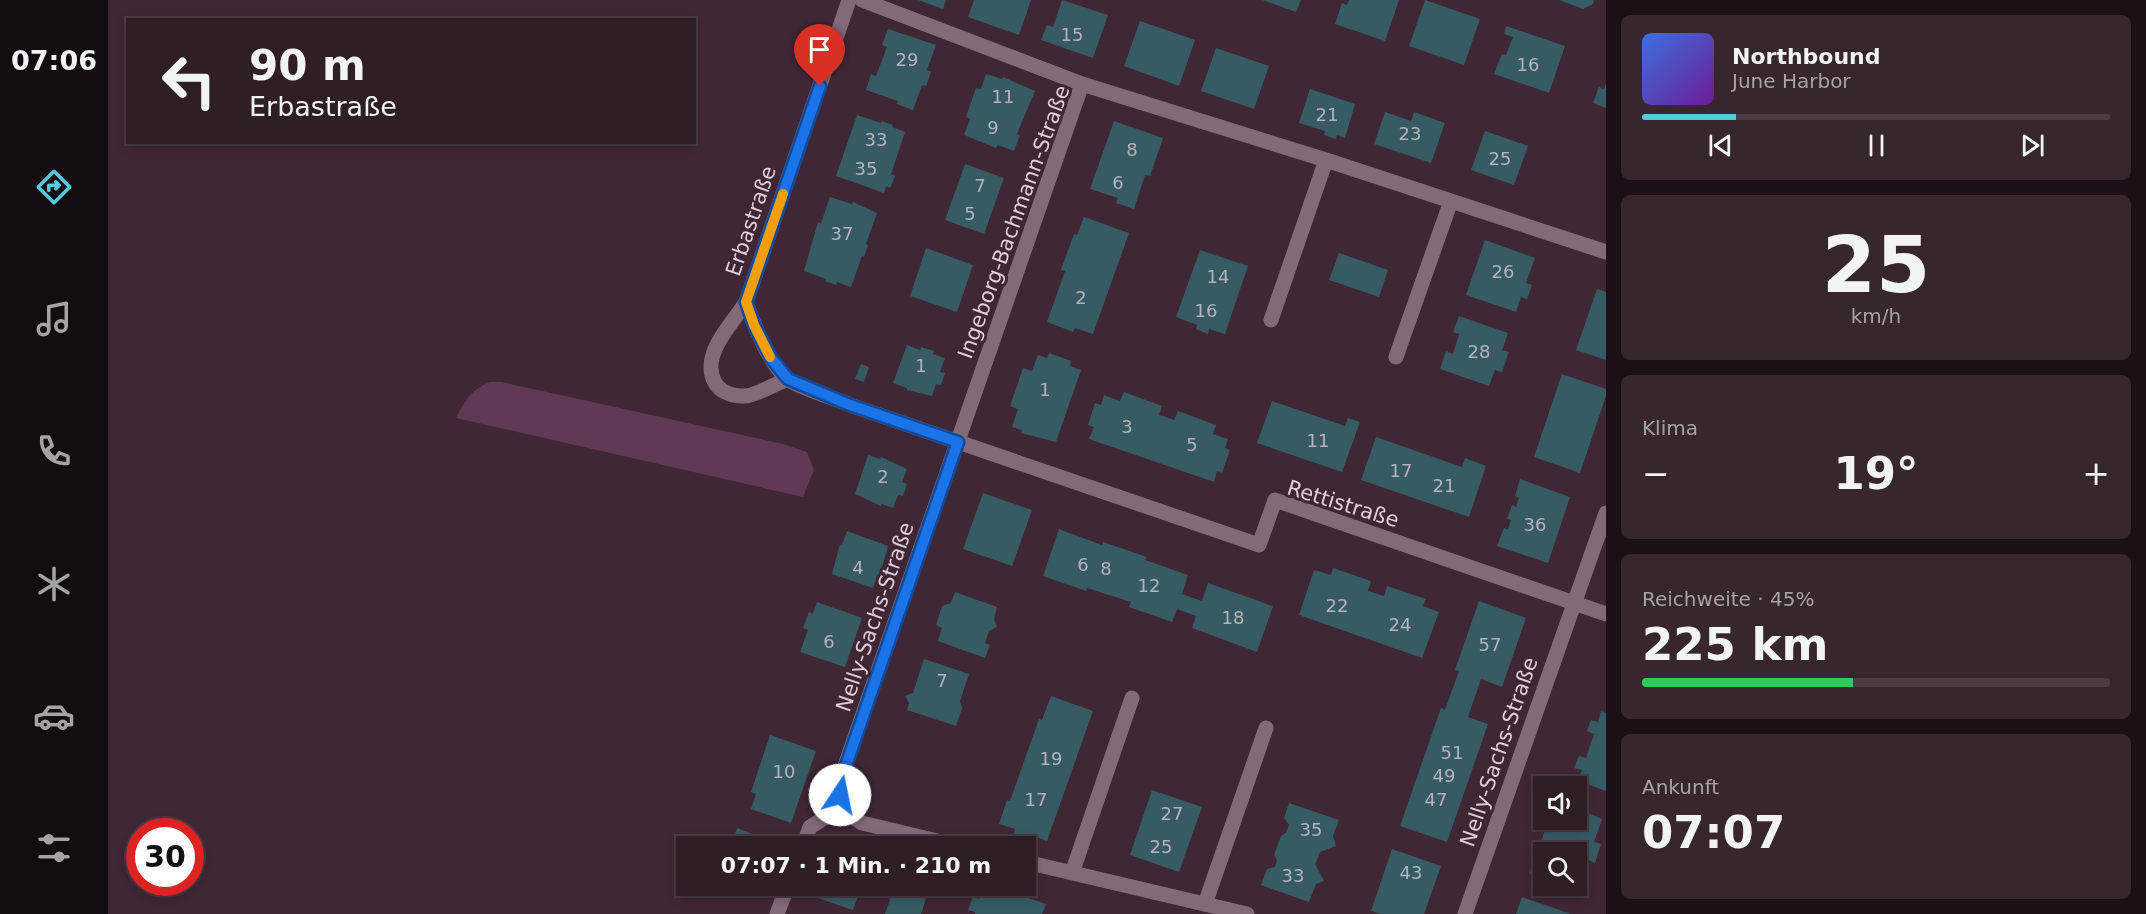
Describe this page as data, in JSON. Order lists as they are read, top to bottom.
{
  "streets": {
    "street": [
      "Erbastraße",
      "Ingeborg-Bachmann-Straße",
      "Rettistraße",
      "Nelly-Sachs-Straße"
    ]
  },
  "crossings": [
    ["Erbastraße", "Ingeborg-Bachmann-Straße"],
    ["Erbastraße", "Rettistraße"],
    ["Erbastraße", "Nelly-Sachs-Straße"],
    ["Ingeborg-Bachmann-Straße", "Rettistraße"],
    ["Ingeborg-Bachmann-Straße", "Nelly-Sachs-Straße"],
    ["Rettistraße", "Nelly-Sachs-Straße"]
  ],
  "house_numbers": [
    "15",
    "29",
    "16",
    "11",
    "21",
    "9",
    "23",
    "33",
    "8",
    "25",
    "35",
    "6",
    "7",
    "5",
    "37",
    "26",
    "14",
    "2",
    "16",
    "28",
    "1",
    "1",
    "3",
    "11",
    "5",
    "17",
    "2",
    "21",
    "36",
    "6",
    "4",
    "8",
    "12",
    "22",
    "18",
    "24",
    "6",
    "57",
    "7",
    "51",
    "19",
    "10",
    "49",
    "17",
    "47",
    "27",
    "35",
    "25",
    "43",
    "33"
  ],
  "page": {
    "tabs": "07:06",
    "turn": ["90 m", "Erbastraße"],
    "song": ["Northbound", "June Harbor"],
    "tile": [
      ["25", "km/h"],
      "Klima",
      ["Reichweite · 45%", "225 km"],
      ["Ankunft", "07:07"]
    ],
    "heat": ["−", "19°", "+"],
    "limit": "30",
    "trip": "07:07 · 1 Min. · 210 m"
  }
}
